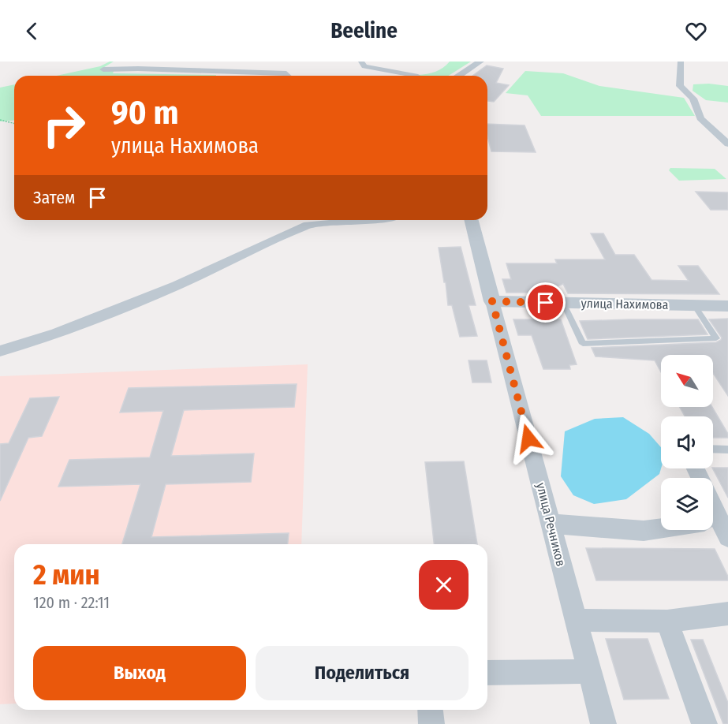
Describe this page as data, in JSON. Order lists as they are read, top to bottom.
{
  "streets": {
    "street": ["улица Нахимова", "улица Речников"]
  },
  "crossings": [
    ["улица Нахимова", "улица Речников"]
  ],
  "north": "top left",
  "page": {
    "header": "Beeline",
    "turn": ["90 m", "улица Нахимова"],
    "then": "Затем",
    "heading": ["2 мин", "120 m · 22:11"],
    "buttons": ["Выход", "Поделиться"]
  }
}
